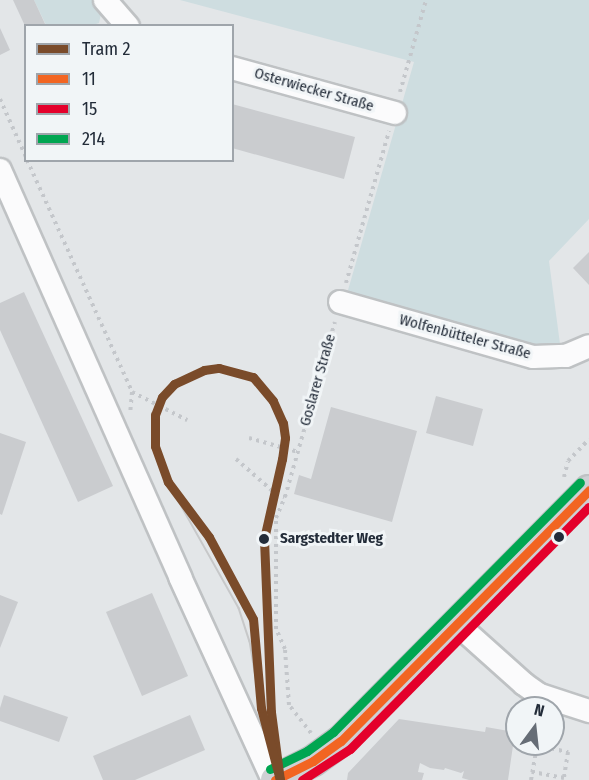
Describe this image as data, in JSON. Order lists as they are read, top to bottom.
{
  "streets": {
    "street": ["Osterwiecker Straße", "Wolfenbütteler Straße"],
    "path": ["Goslarer Straße"]
  },
  "crossings": [
    ["Osterwiecker Straße", "Goslarer Straße"],
    ["Wolfenbütteler Straße", "Goslarer Straße"]
  ],
  "places": ["Sargstedter Weg"],
  "lines": [
    "tram line 2",
    "transit line 214",
    "transit line 11",
    "transit line 15"
  ],
  "legend": [
    "Tram 2",
    "11",
    "15",
    "214"
  ],
  "north": "top"
}
